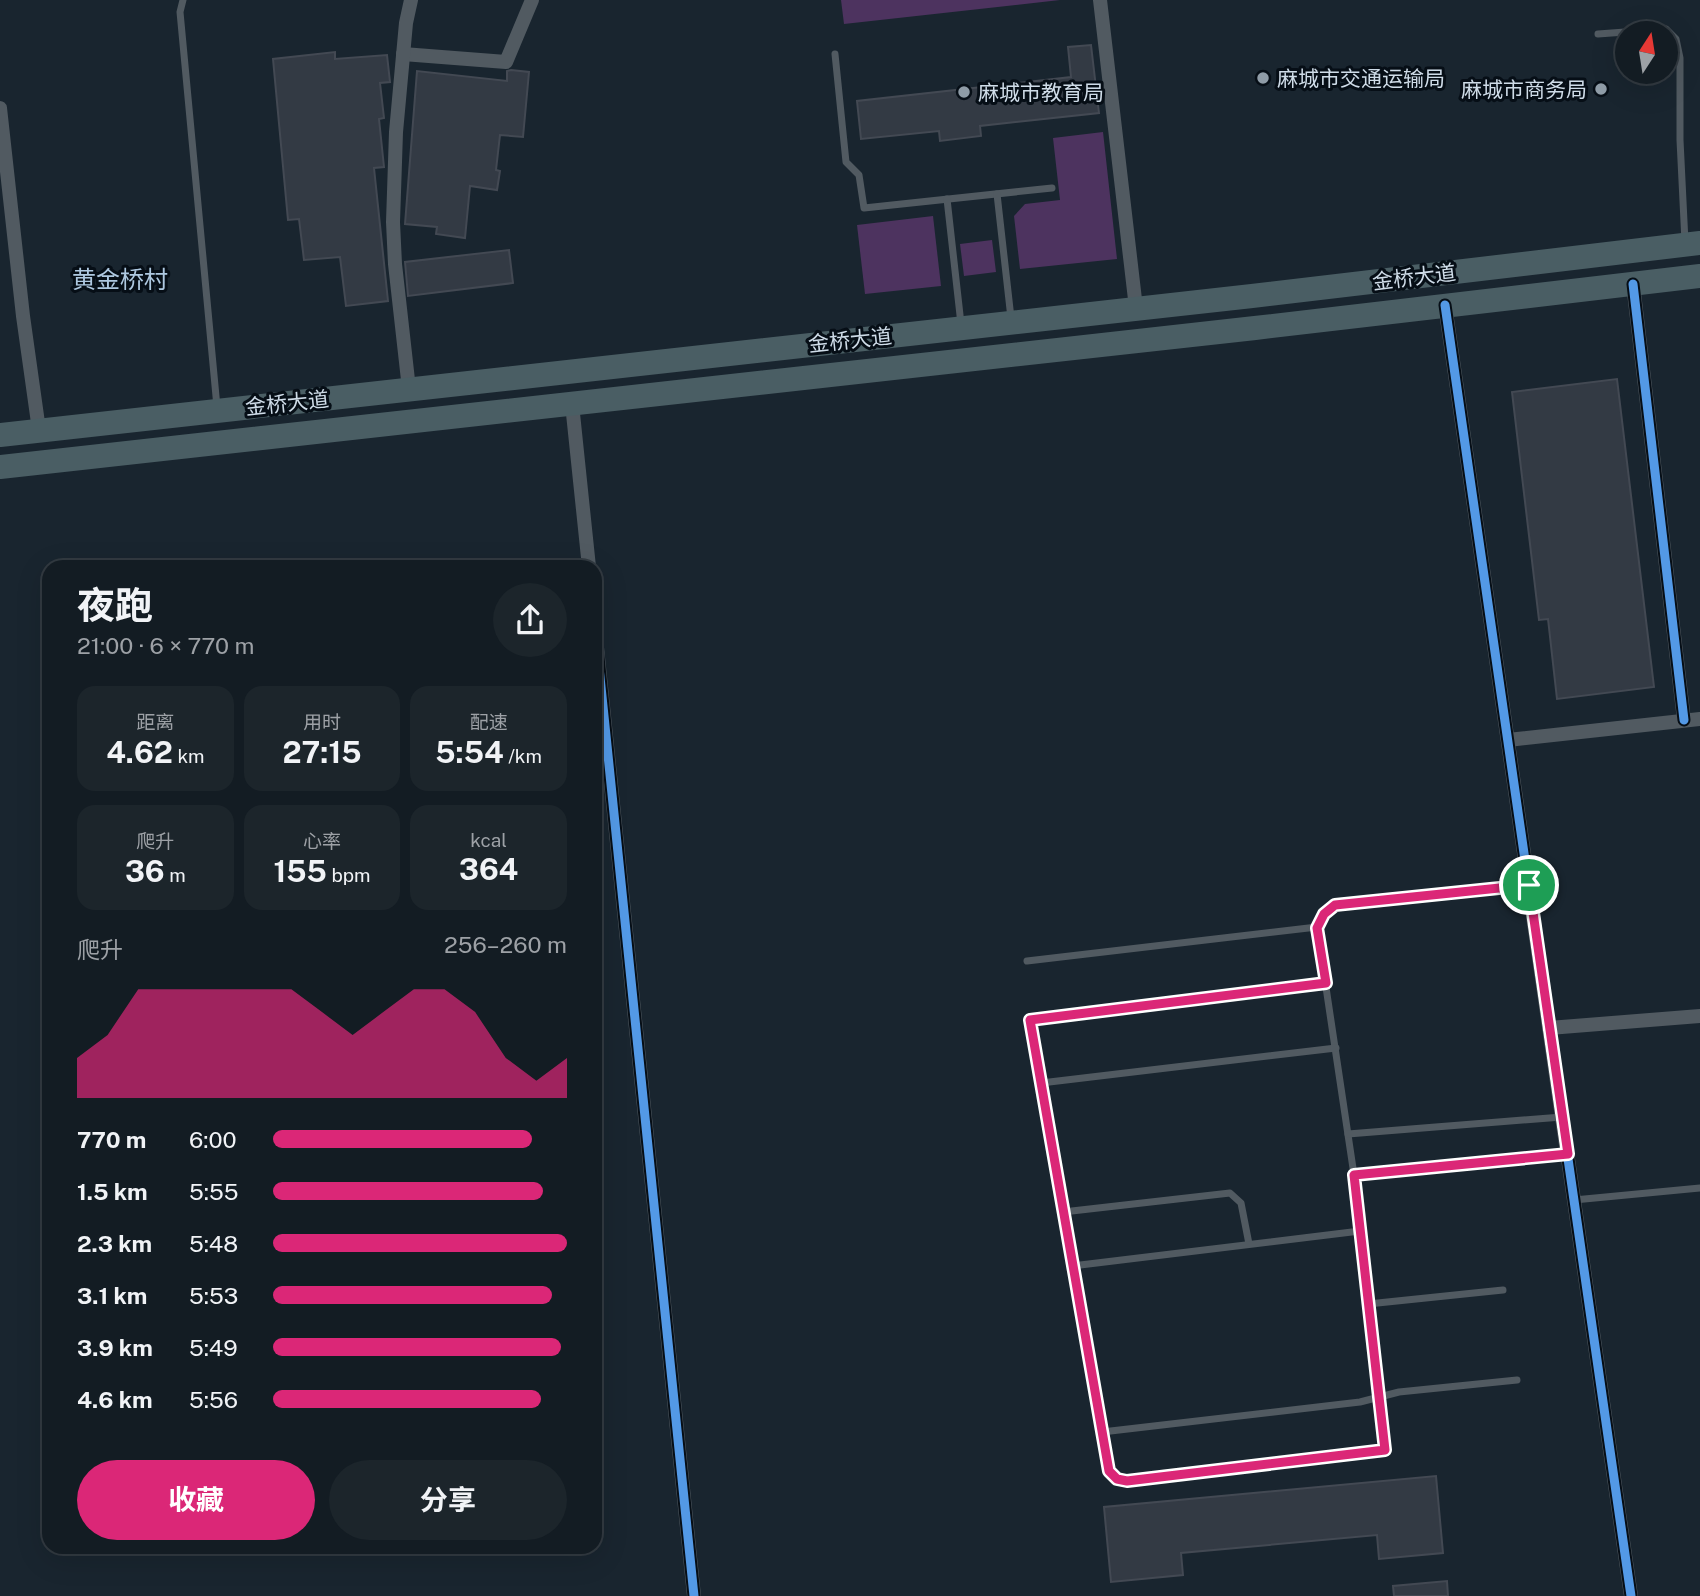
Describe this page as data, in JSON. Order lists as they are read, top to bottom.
{
  "streets": {
    "highway": ["金桥大道"]
  },
  "districts": ["黄金桥村"],
  "places": ["麻城市交通运输局", "麻城市商务局", "麻城市教育局"],
  "north": "top",
  "page": {
    "heading": ["夜跑", "21:00 · 6 × 770 m"],
    "stats": [
      ["距离", "4.62 km"],
      ["用时", "27:15"],
      ["配速", "5:54 /km"],
      ["爬升", "36 m"],
      ["心率", "155 bpm"],
      ["kcal", "364"]
    ],
    "chart": ["爬升", "256–260 m"],
    "list": [
      {
        "name": "770 m",
        "note": "6:00"
      },
      {
        "name": "1.5 km",
        "note": "5:55"
      },
      {
        "name": "2.3 km",
        "note": "5:48"
      },
      {
        "name": "3.1 km",
        "note": "5:53"
      },
      {
        "name": "3.9 km",
        "note": "5:49"
      },
      {
        "name": "4.6 km",
        "note": "5:56"
      }
    ],
    "buttons": ["收藏", "分享"]
  }
}
